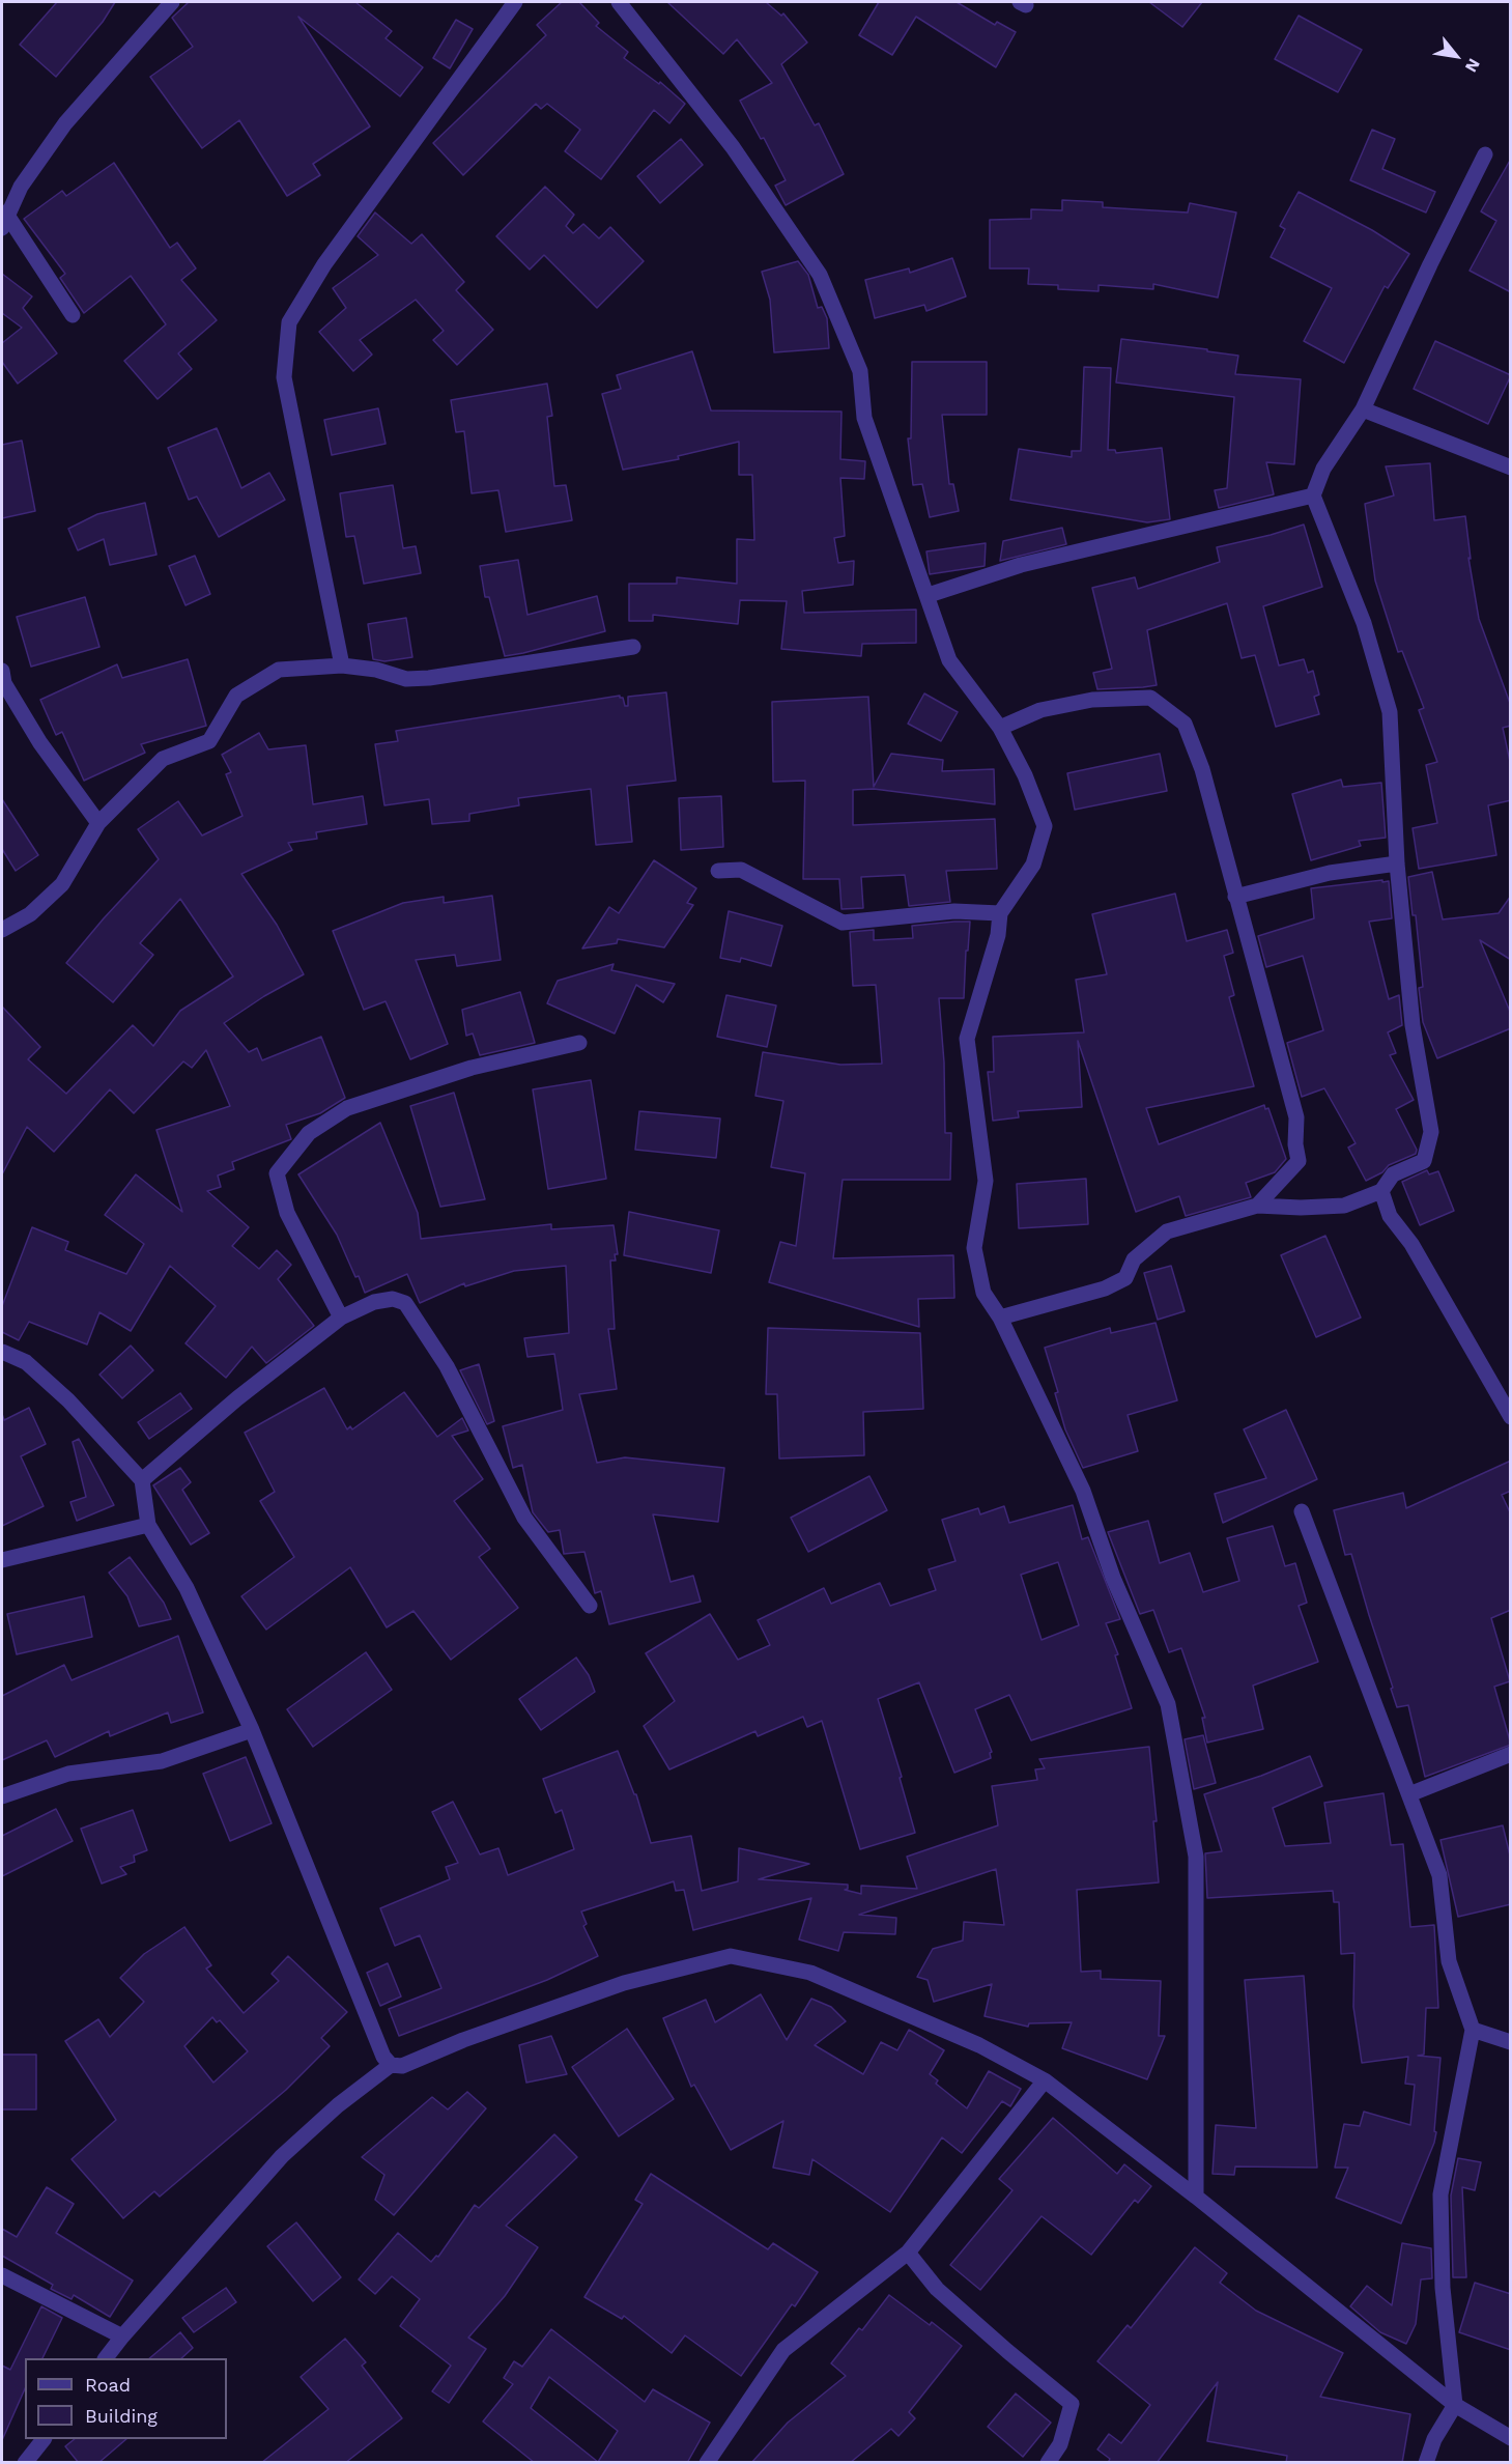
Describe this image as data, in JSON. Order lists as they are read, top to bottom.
{
  "legend": ["Road", "Building"],
  "north": "bottom right"
}
